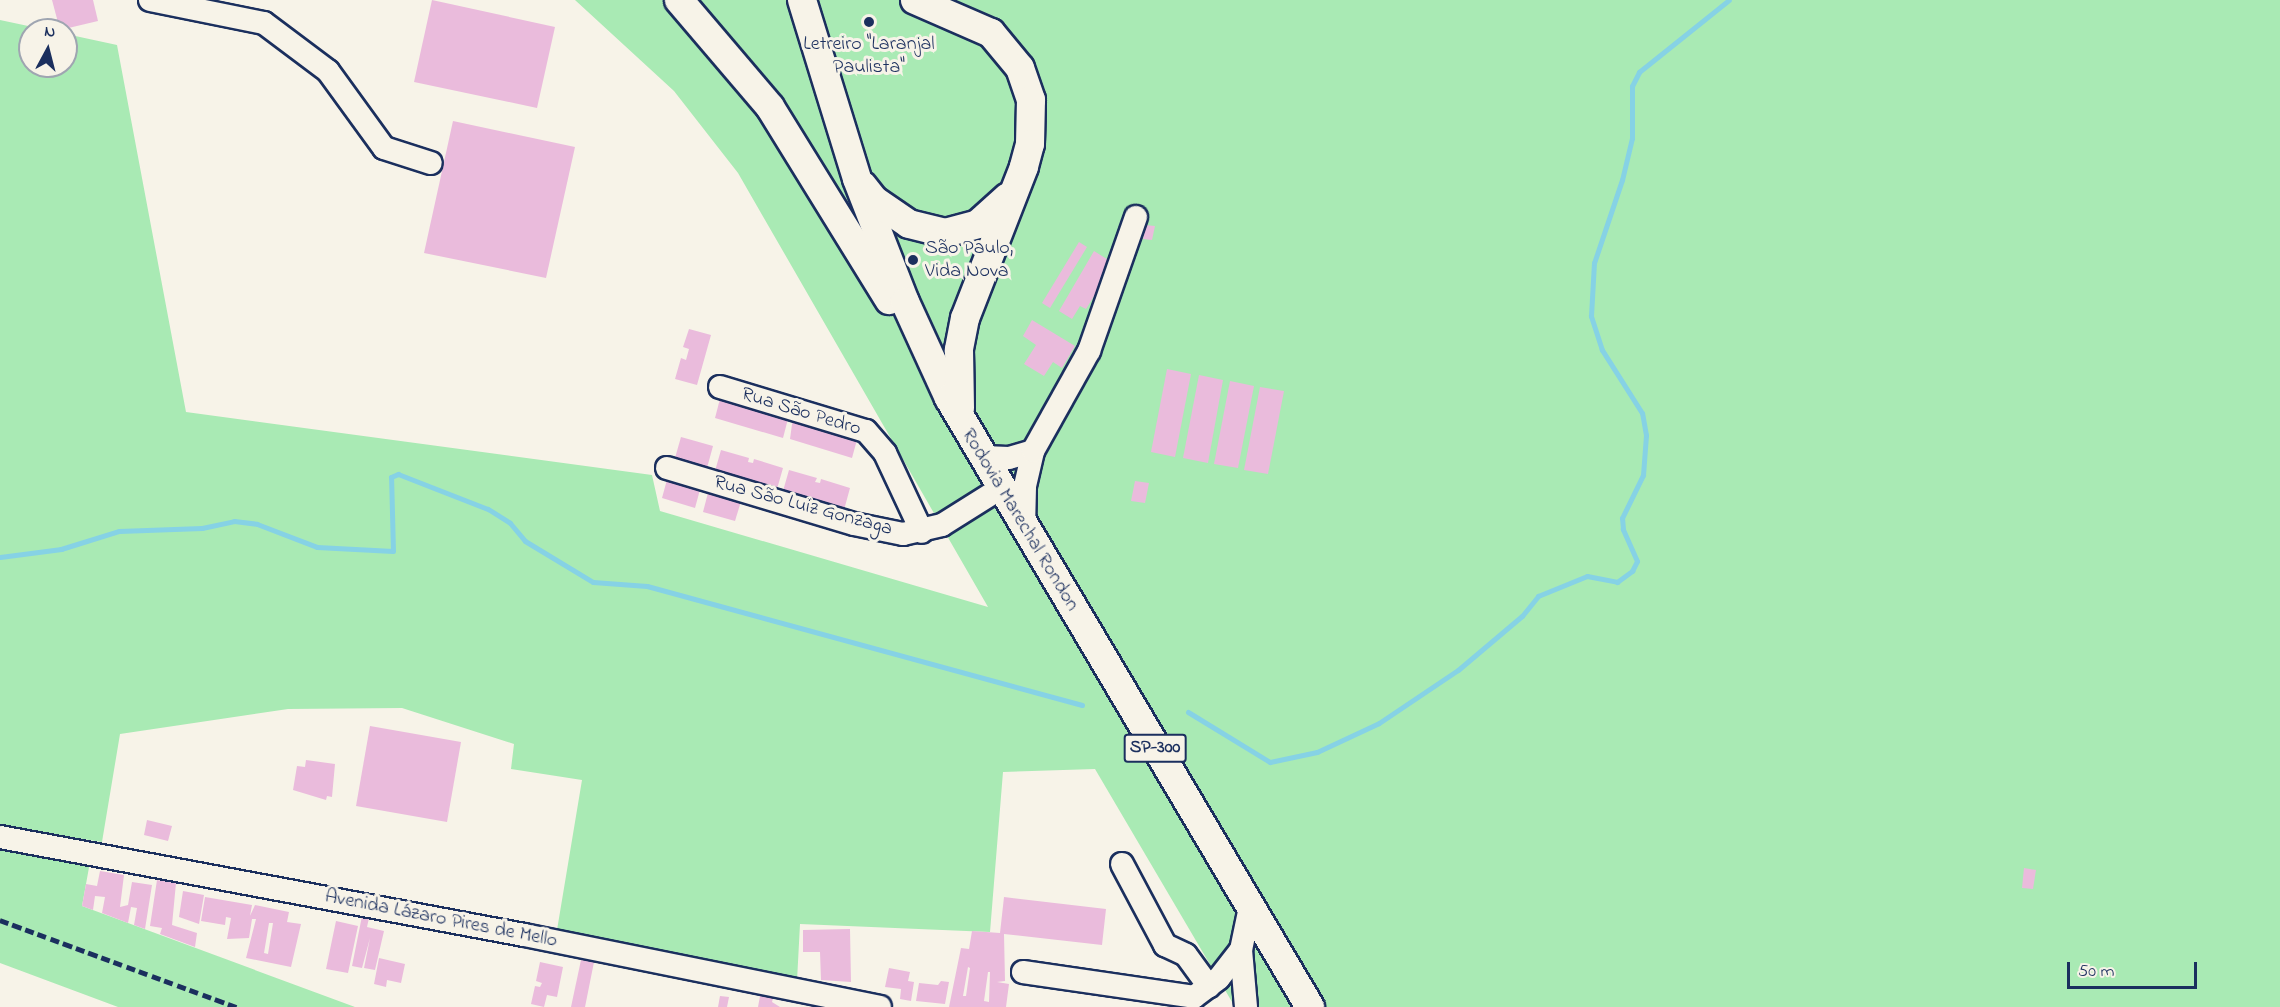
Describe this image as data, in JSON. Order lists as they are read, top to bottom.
{
  "streets": {
    "main road": ["Rodovia Marechal Rondon", "SP-300"],
    "street": ["Rua São Pedro", "Rua São Luiz Gonzaga", "Avenida Lázaro Pires de Mello"]
  },
  "crossings": [
    ["Rua São Pedro", "Rua São Luiz Gonzaga"],
    ["Rua São Luiz Gonzaga", "Rodovia Marechal Rondon"]
  ],
  "places": ["Letreiro \"Laranjal Paulista\"", "São Paulo, Vida Nova"],
  "scale_bar": "50 m",
  "north": "top"
}
